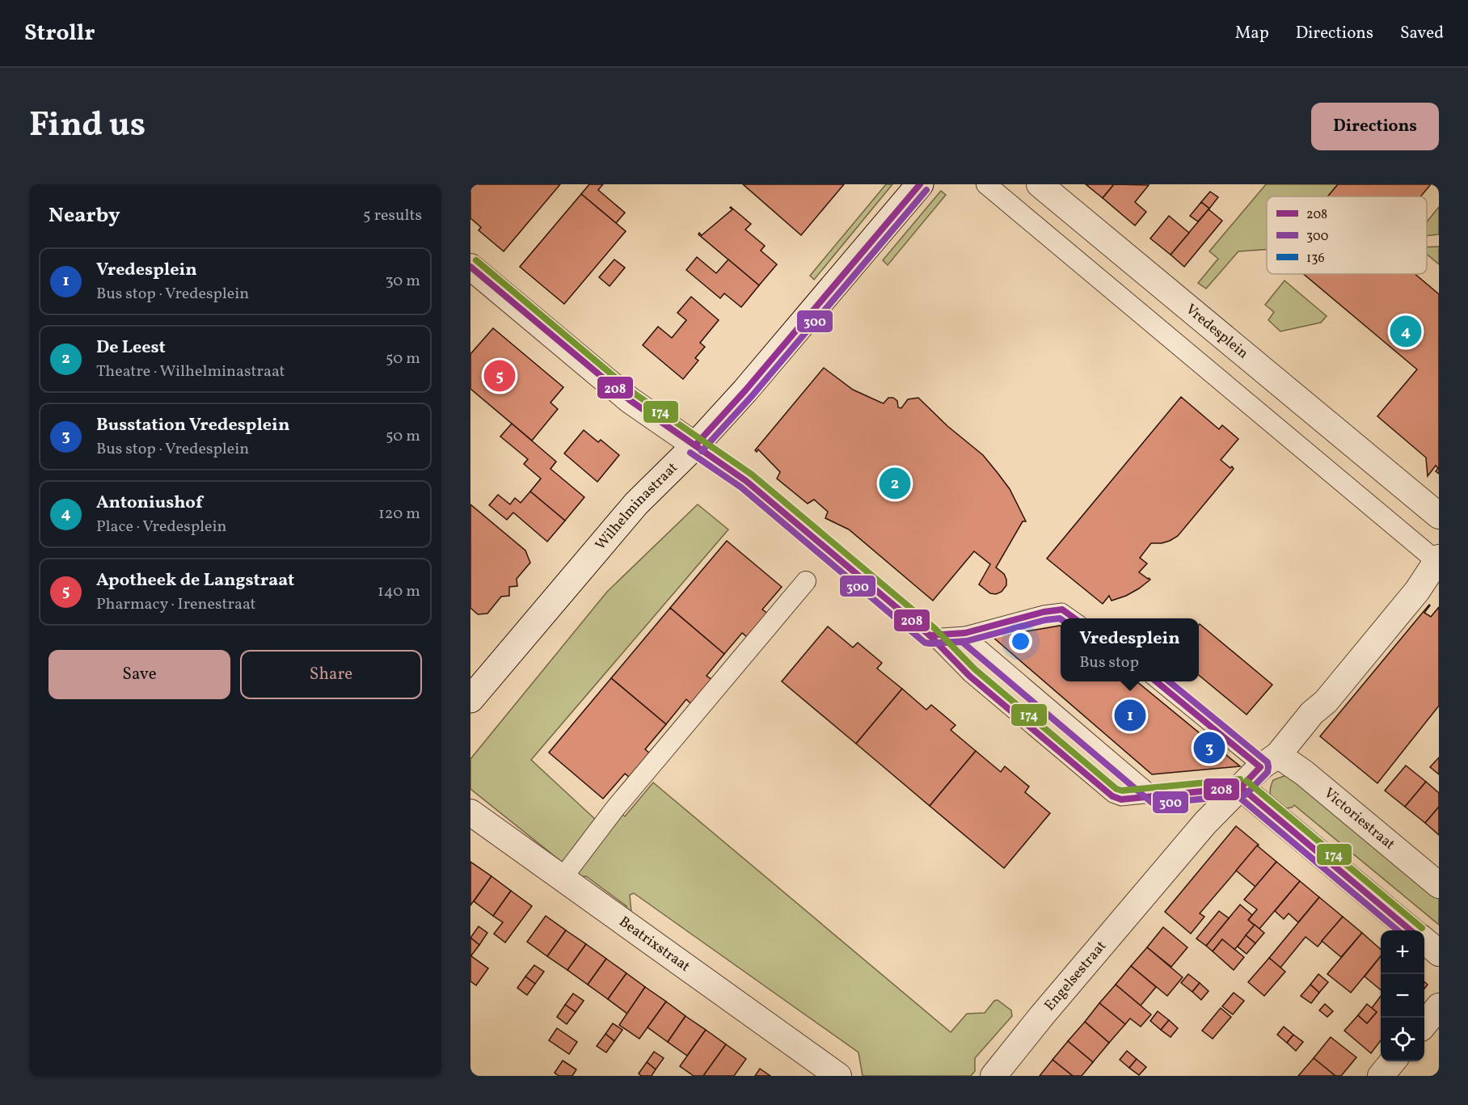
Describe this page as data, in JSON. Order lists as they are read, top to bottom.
{
  "streets": {
    "main road": ["Wilhelminastraat"],
    "street": [
      "Vredesplein",
      "Victoriestraat",
      "Beatrixstraat",
      "Engelsestraat"
    ]
  },
  "lines": ["transit line 208", "transit line 300", "transit line 174"],
  "legend": ["208", "300", "136"],
  "page": {
    "header": "Strollr",
    "nav": ["Map", "Directions", "Saved"],
    "title": "Find us",
    "buttons": [
      "Directions",
      ["Save", "Share"]
    ],
    "heading": ["Nearby", "5 results"],
    "list": [
      {
        "mark": "1",
        "name": "Vredesplein",
        "note": "Bus stop · Vredesplein",
        "value": "30 m"
      },
      {
        "mark": "2",
        "name": "De Leest",
        "note": "Theatre · Wilhelminastraat",
        "value": "50 m"
      },
      {
        "mark": "3",
        "name": "Busstation Vredesplein",
        "note": "Bus stop · Vredesplein",
        "value": "50 m"
      },
      {
        "mark": "4",
        "name": "Antoniushof",
        "note": "Place · Vredesplein",
        "value": "120 m"
      },
      {
        "mark": "5",
        "name": "Apotheek de Langstraat",
        "note": "Pharmacy · Irenestraat",
        "value": "140 m"
      }
    ],
    "pins": [
      "4",
      "5",
      "2",
      "1",
      "3"
    ],
    "popup": ["Vredesplein", "Bus stop"],
    "map_buttons": ["+", "−"]
  }
}
